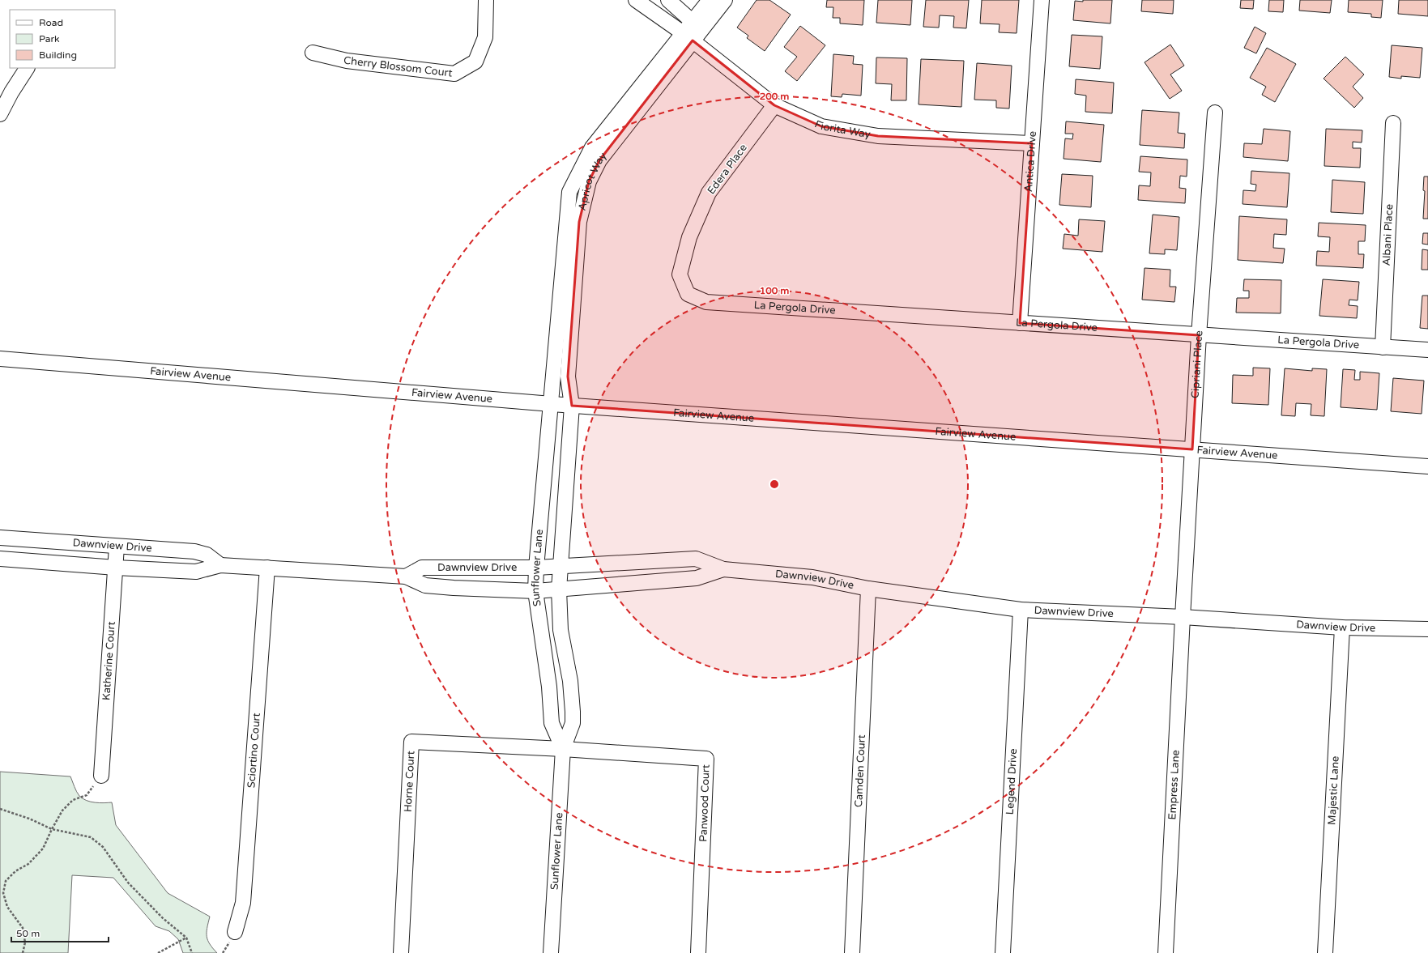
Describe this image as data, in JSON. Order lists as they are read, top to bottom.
{
  "streets": {
    "street": [
      "Cherry Blossom Court",
      "Fiorita Way",
      "Antica Drive",
      "Edera Place",
      "Apricot Way",
      "Albani Place",
      "La Pergola Drive",
      "Cipriani Place",
      "Fairview Avenue",
      "Dawnview Drive",
      "Sunflower Lane",
      "Katherine Court",
      "Sciortino Court",
      "Camden Court",
      "Horne Court",
      "Legend Drive",
      "Empress Lane",
      "Majestic Lane",
      "Panwood Court"
    ]
  },
  "crossings": [
    ["Fiorita Way", "Antica Drive"],
    ["Fiorita Way", "Edera Place"],
    ["Fiorita Way", "Apricot Way"],
    ["Antica Drive", "La Pergola Drive"],
    ["Edera Place", "La Pergola Drive"],
    ["Apricot Way", "Fairview Avenue"],
    ["Apricot Way", "Sunflower Lane"],
    ["Albani Place", "La Pergola Drive"],
    ["La Pergola Drive", "Cipriani Place"],
    ["Cipriani Place", "Fairview Avenue"],
    ["Cipriani Place", "Dawnview Drive"],
    ["Cipriani Place", "Empress Lane"],
    ["Fairview Avenue", "Sunflower Lane"],
    ["Dawnview Drive", "Sunflower Lane"],
    ["Dawnview Drive", "Katherine Court"],
    ["Dawnview Drive", "Sciortino Court"],
    ["Dawnview Drive", "Camden Court"],
    ["Dawnview Drive", "Legend Drive"],
    ["Dawnview Drive", "Empress Lane"],
    ["Dawnview Drive", "Majestic Lane"],
    ["Sunflower Lane", "Horne Court"],
    ["Sunflower Lane", "Panwood Court"],
    ["Horne Court", "Panwood Court"]
  ],
  "legend": ["Road", "Park", "Building"],
  "scale_bar": "50 m",
  "rings": ["200 m", "100 m"]
}
